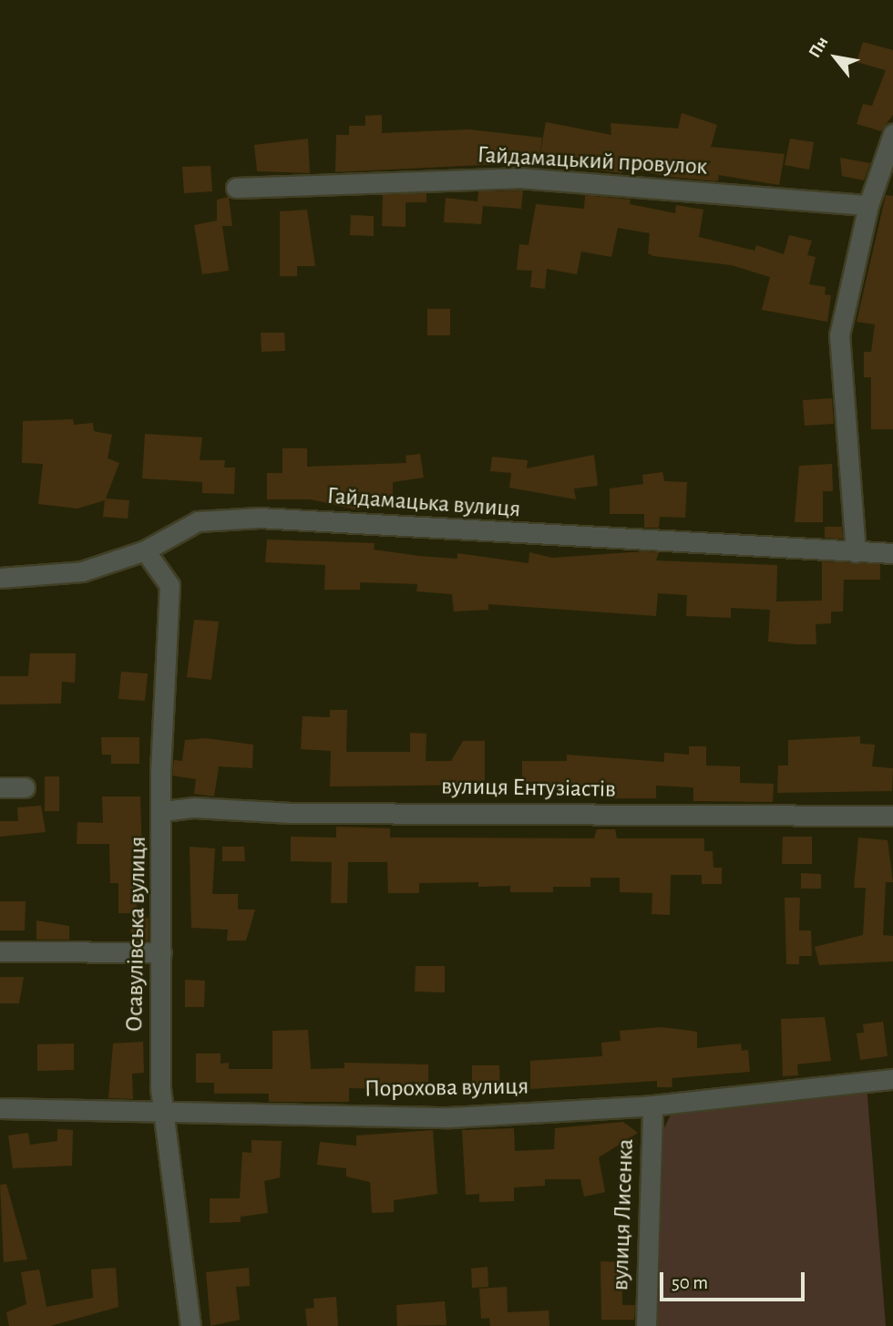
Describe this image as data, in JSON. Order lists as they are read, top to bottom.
{
  "streets": {
    "street": [
      "Гайдамацький провулок",
      "Гайдамацька вулиця",
      "вулиця Ентузіастів",
      "Осавулівська вулиця",
      "Порохова вулиця",
      "вулиця Лисенка"
    ]
  },
  "crossings": [
    ["Гайдамацька вулиця", "Осавулівська вулиця"],
    ["вулиця Ентузіастів", "Осавулівська вулиця"],
    ["Осавулівська вулиця", "Порохова вулиця"],
    ["Порохова вулиця", "вулиця Лисенка"]
  ],
  "scale_bar": "50 m",
  "north": "top left"
}
